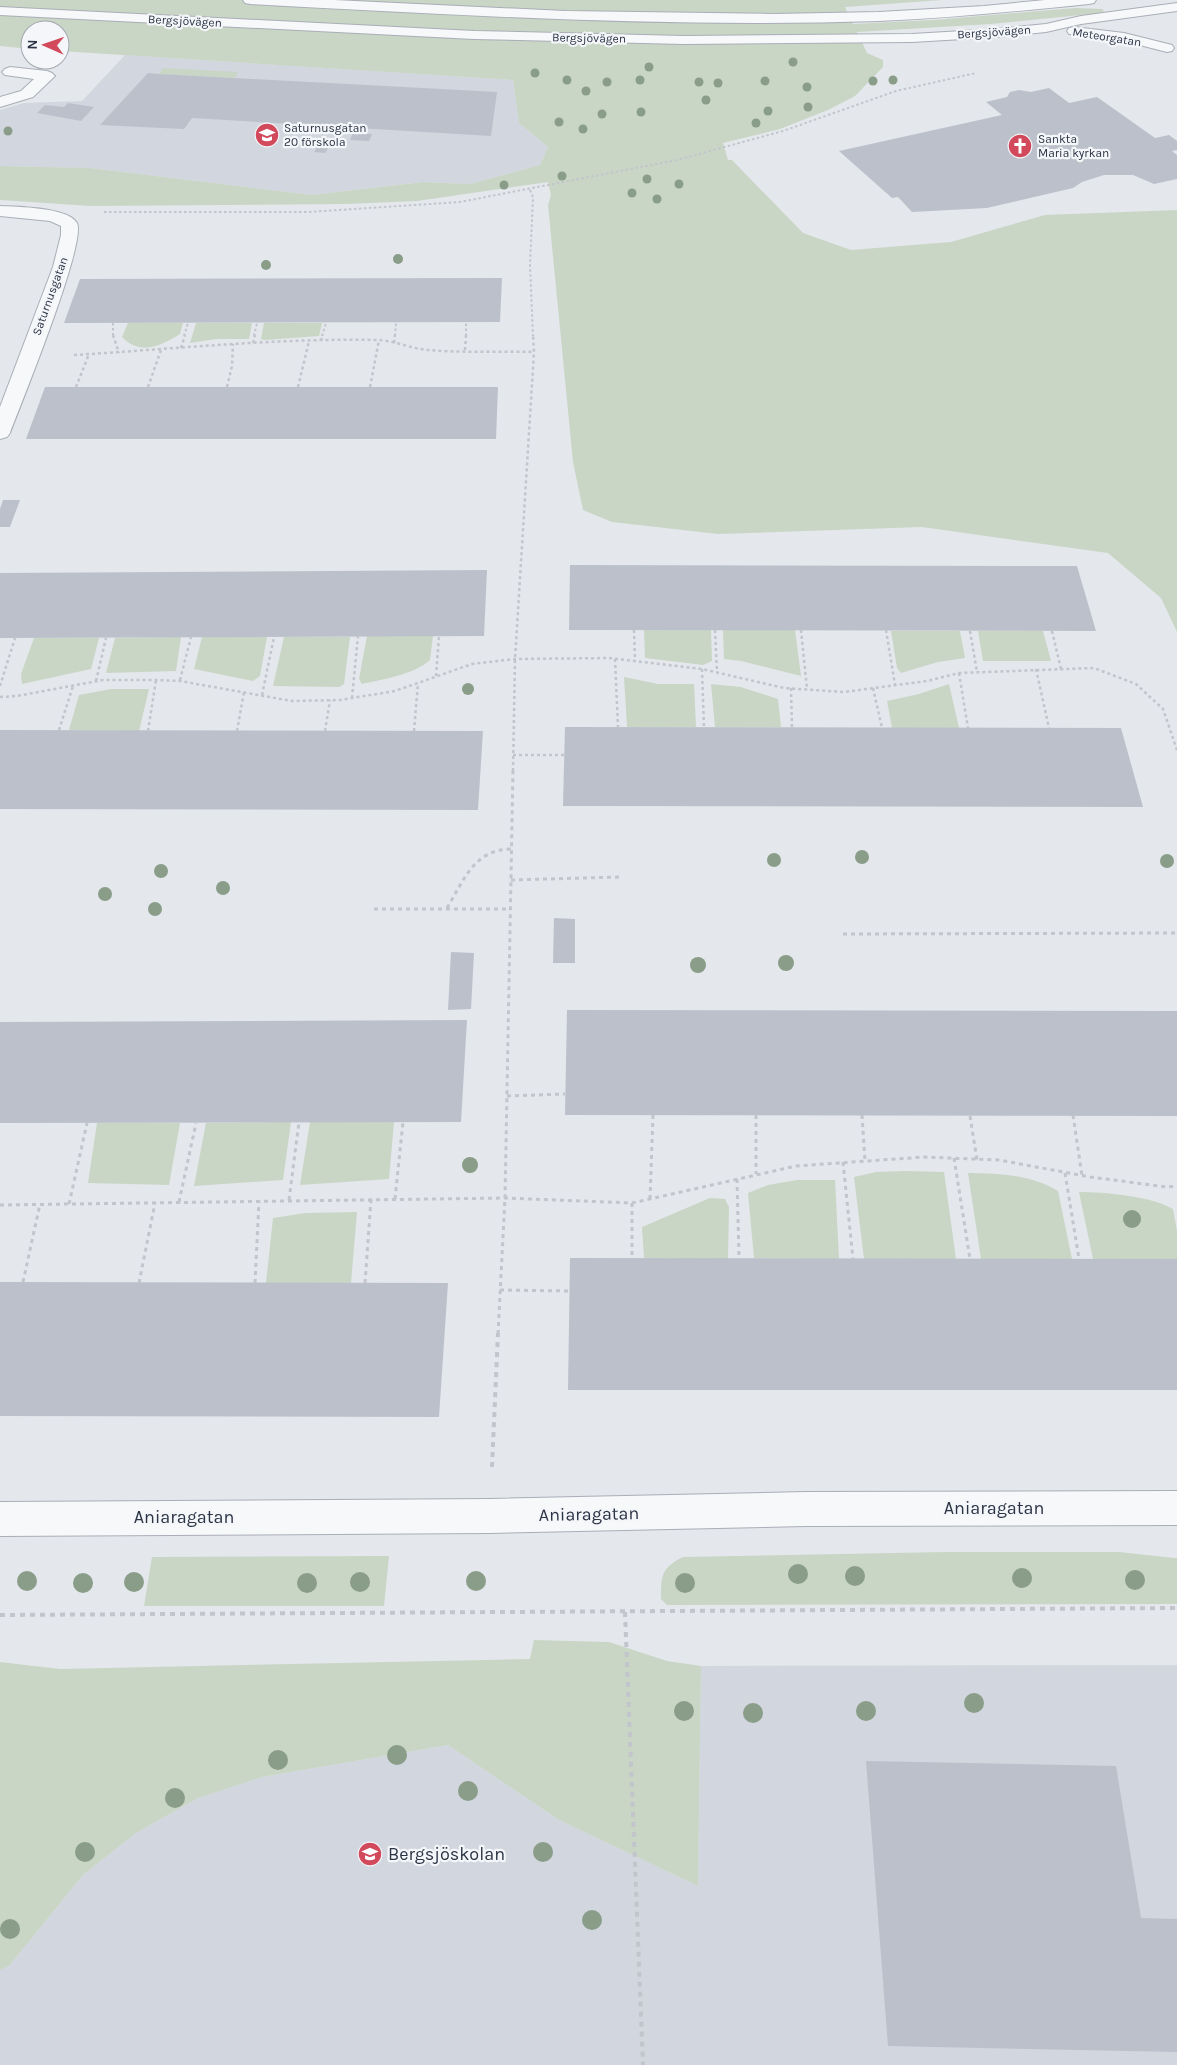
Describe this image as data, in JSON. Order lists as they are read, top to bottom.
{
  "streets": {
    "street": [
      "Bergsjövägen",
      "Meteorgatan",
      "Saturnusgatan",
      "Aniaragatan"
    ]
  },
  "crossings": [
    ["Bergsjövägen", "Meteorgatan"]
  ],
  "places": {
    "school or university": ["Saturnusgatan 20 förskola", "Bergsjöskolan"],
    "church": ["Sankta Maria kyrkan"]
  },
  "north": "left"
}
